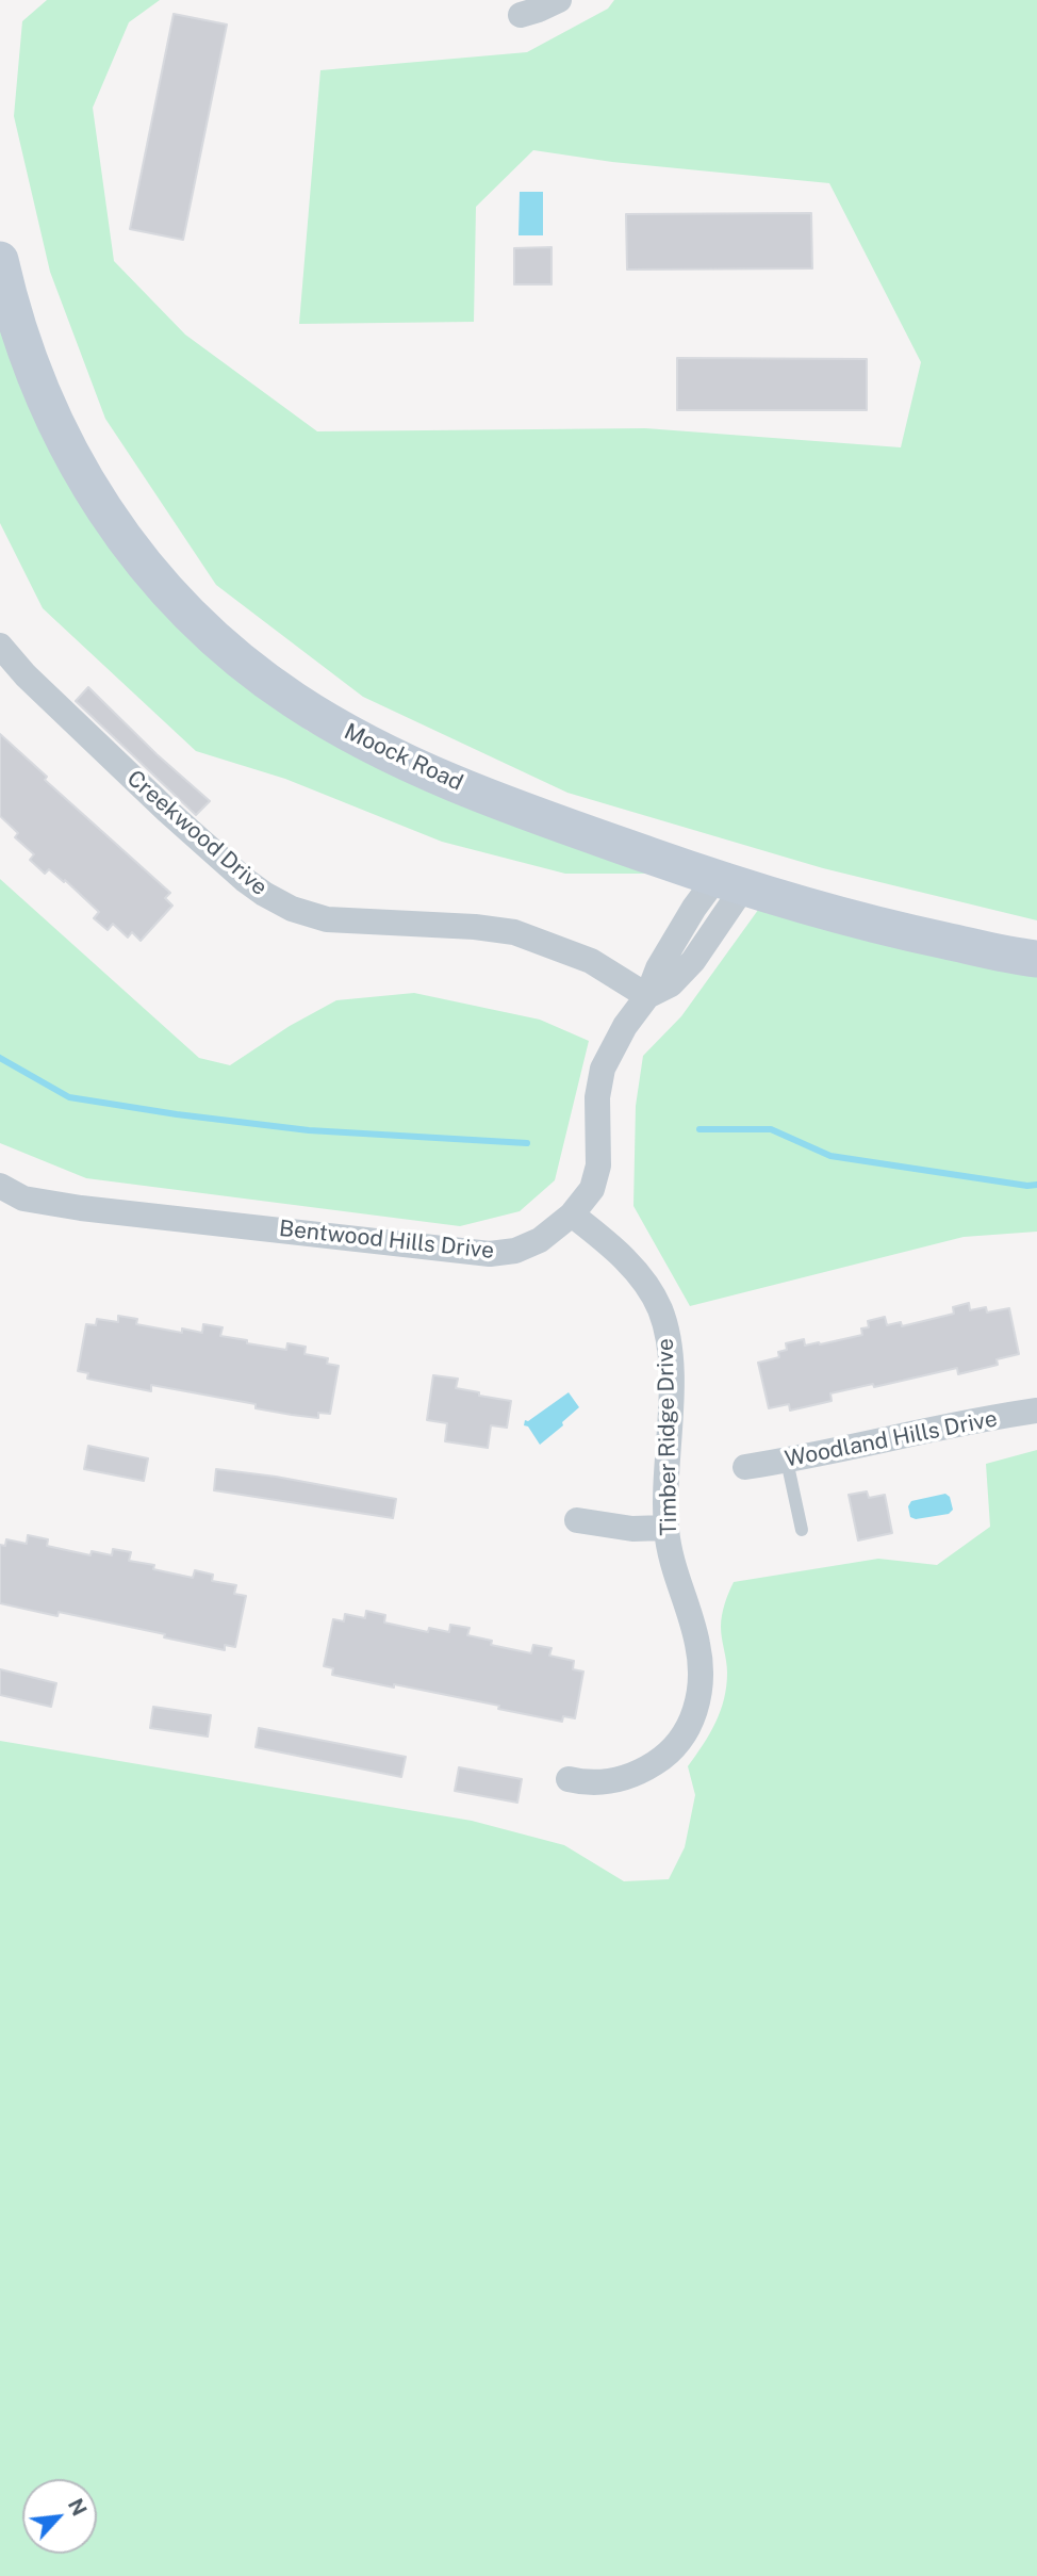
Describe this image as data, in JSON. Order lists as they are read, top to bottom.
{
  "streets": {
    "main road": ["Moock Road"],
    "street": [
      "Creekwood Drive",
      "Bentwood Hills Drive",
      "Timber Ridge Drive",
      "Woodland Hills Drive"
    ]
  },
  "crossings": [
    ["Moock Road", "Bentwood Hills Drive"],
    ["Creekwood Drive", "Bentwood Hills Drive"],
    ["Bentwood Hills Drive", "Timber Ridge Drive"]
  ],
  "north": "top right"
}
